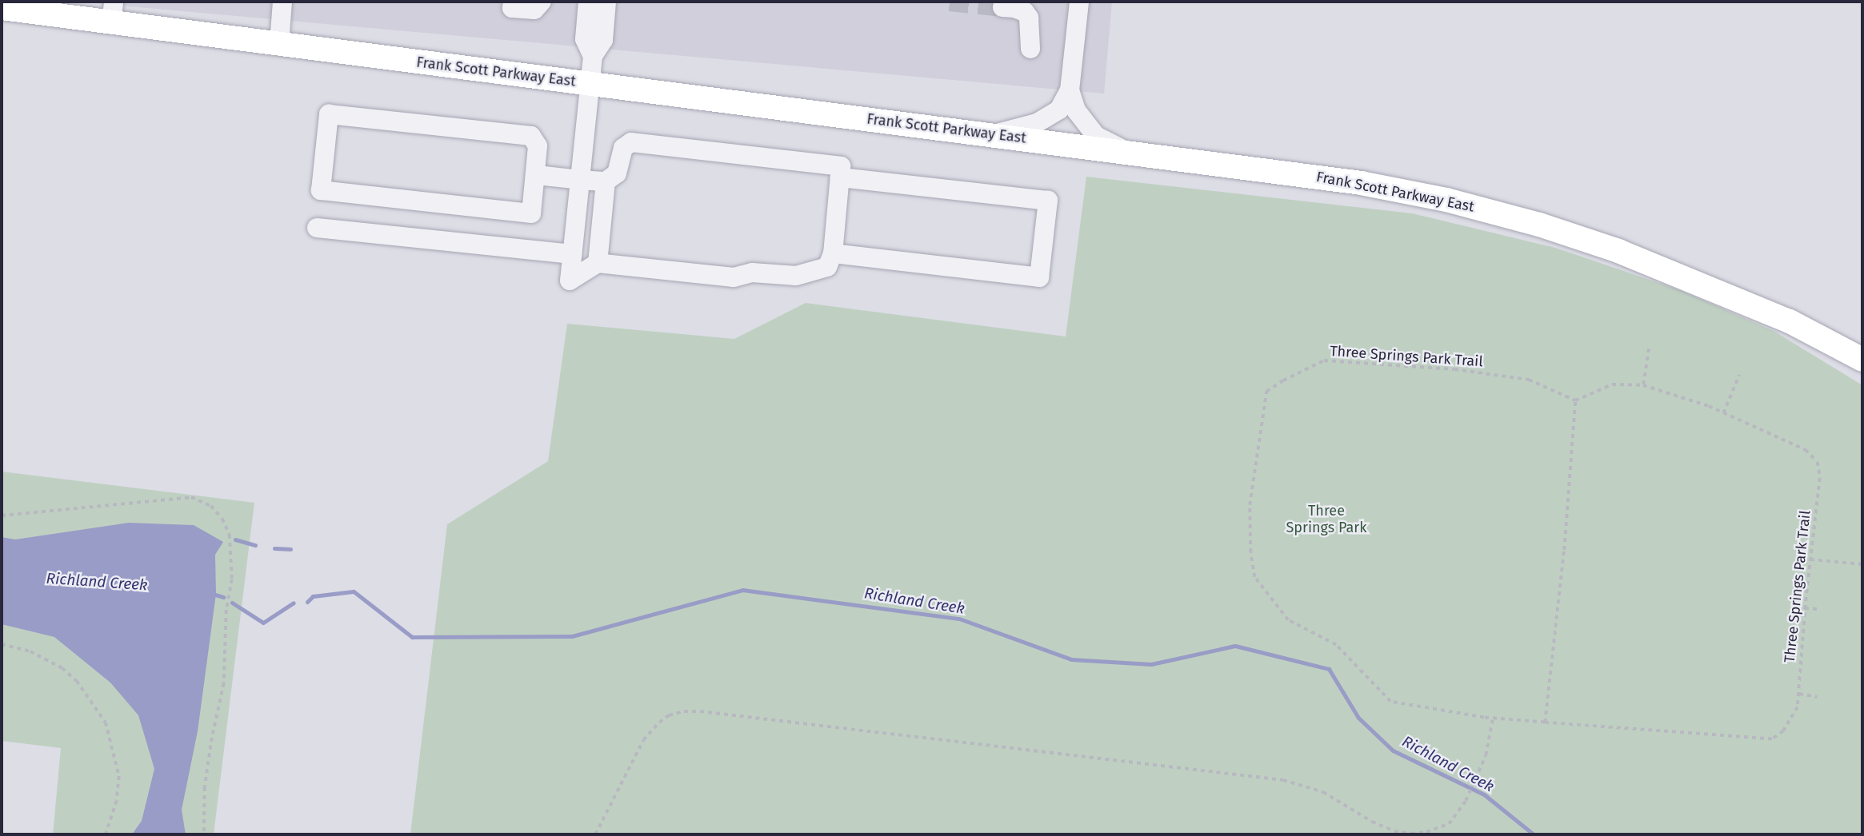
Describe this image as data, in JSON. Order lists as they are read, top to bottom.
{
  "streets": {
    "main road": ["Frank Scott Parkway East"],
    "path": ["Three Springs Park Trail"]
  },
  "water": ["Richland Creek"],
  "parks": ["Three Springs Park"]
}
